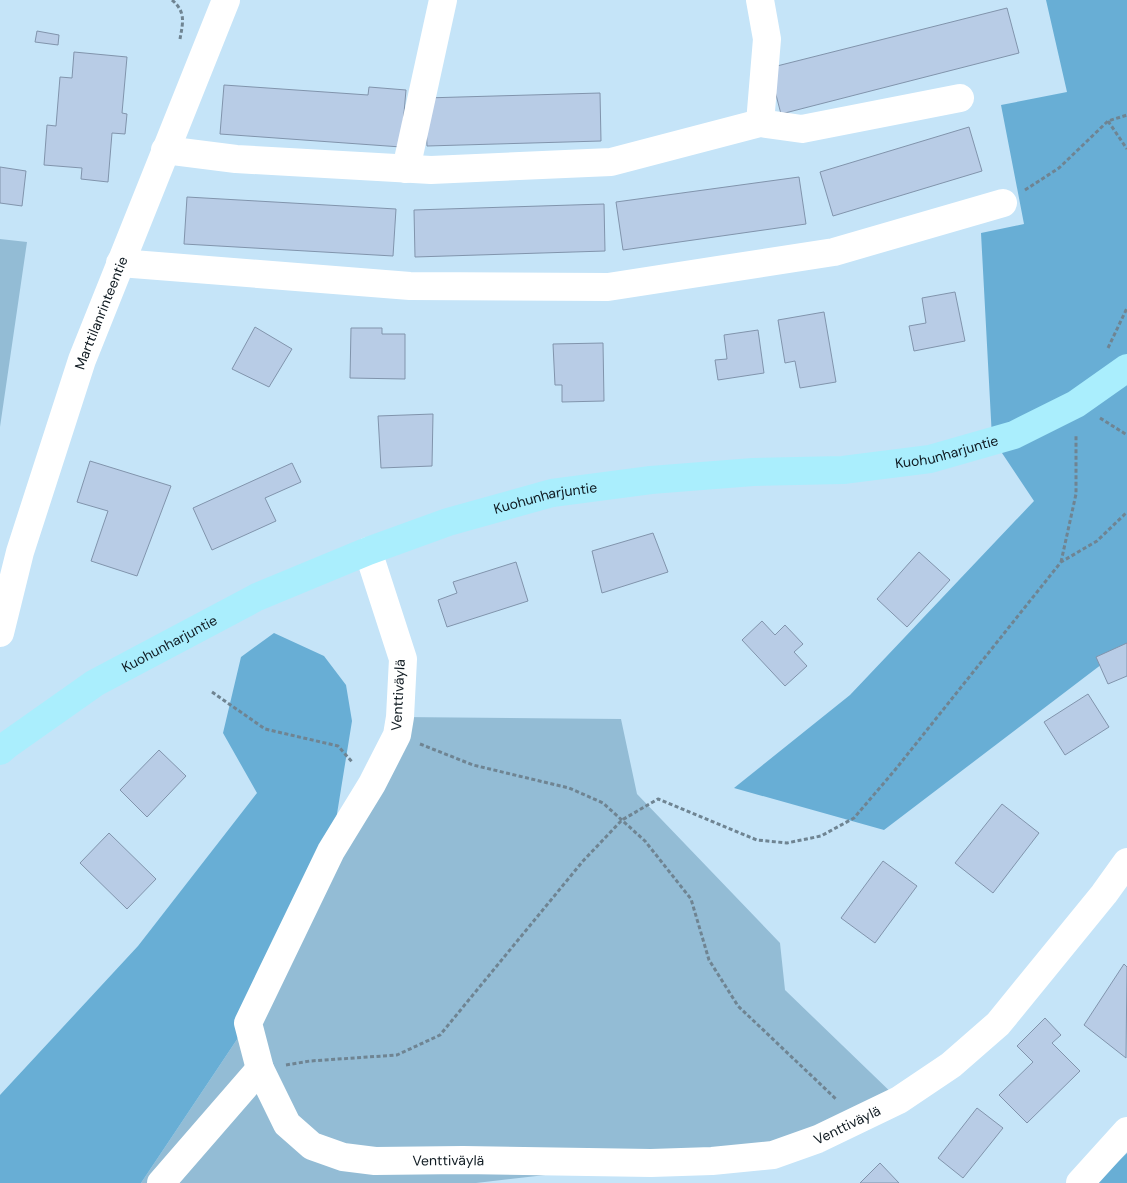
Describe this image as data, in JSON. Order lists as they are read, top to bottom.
{
  "streets": {
    "main road": ["Kuohunharjuntie"],
    "street": ["Marttilanrinteentie", "Venttiväylä"]
  },
  "crossings": [
    ["Kuohunharjuntie", "Venttiväylä"]
  ]
}
